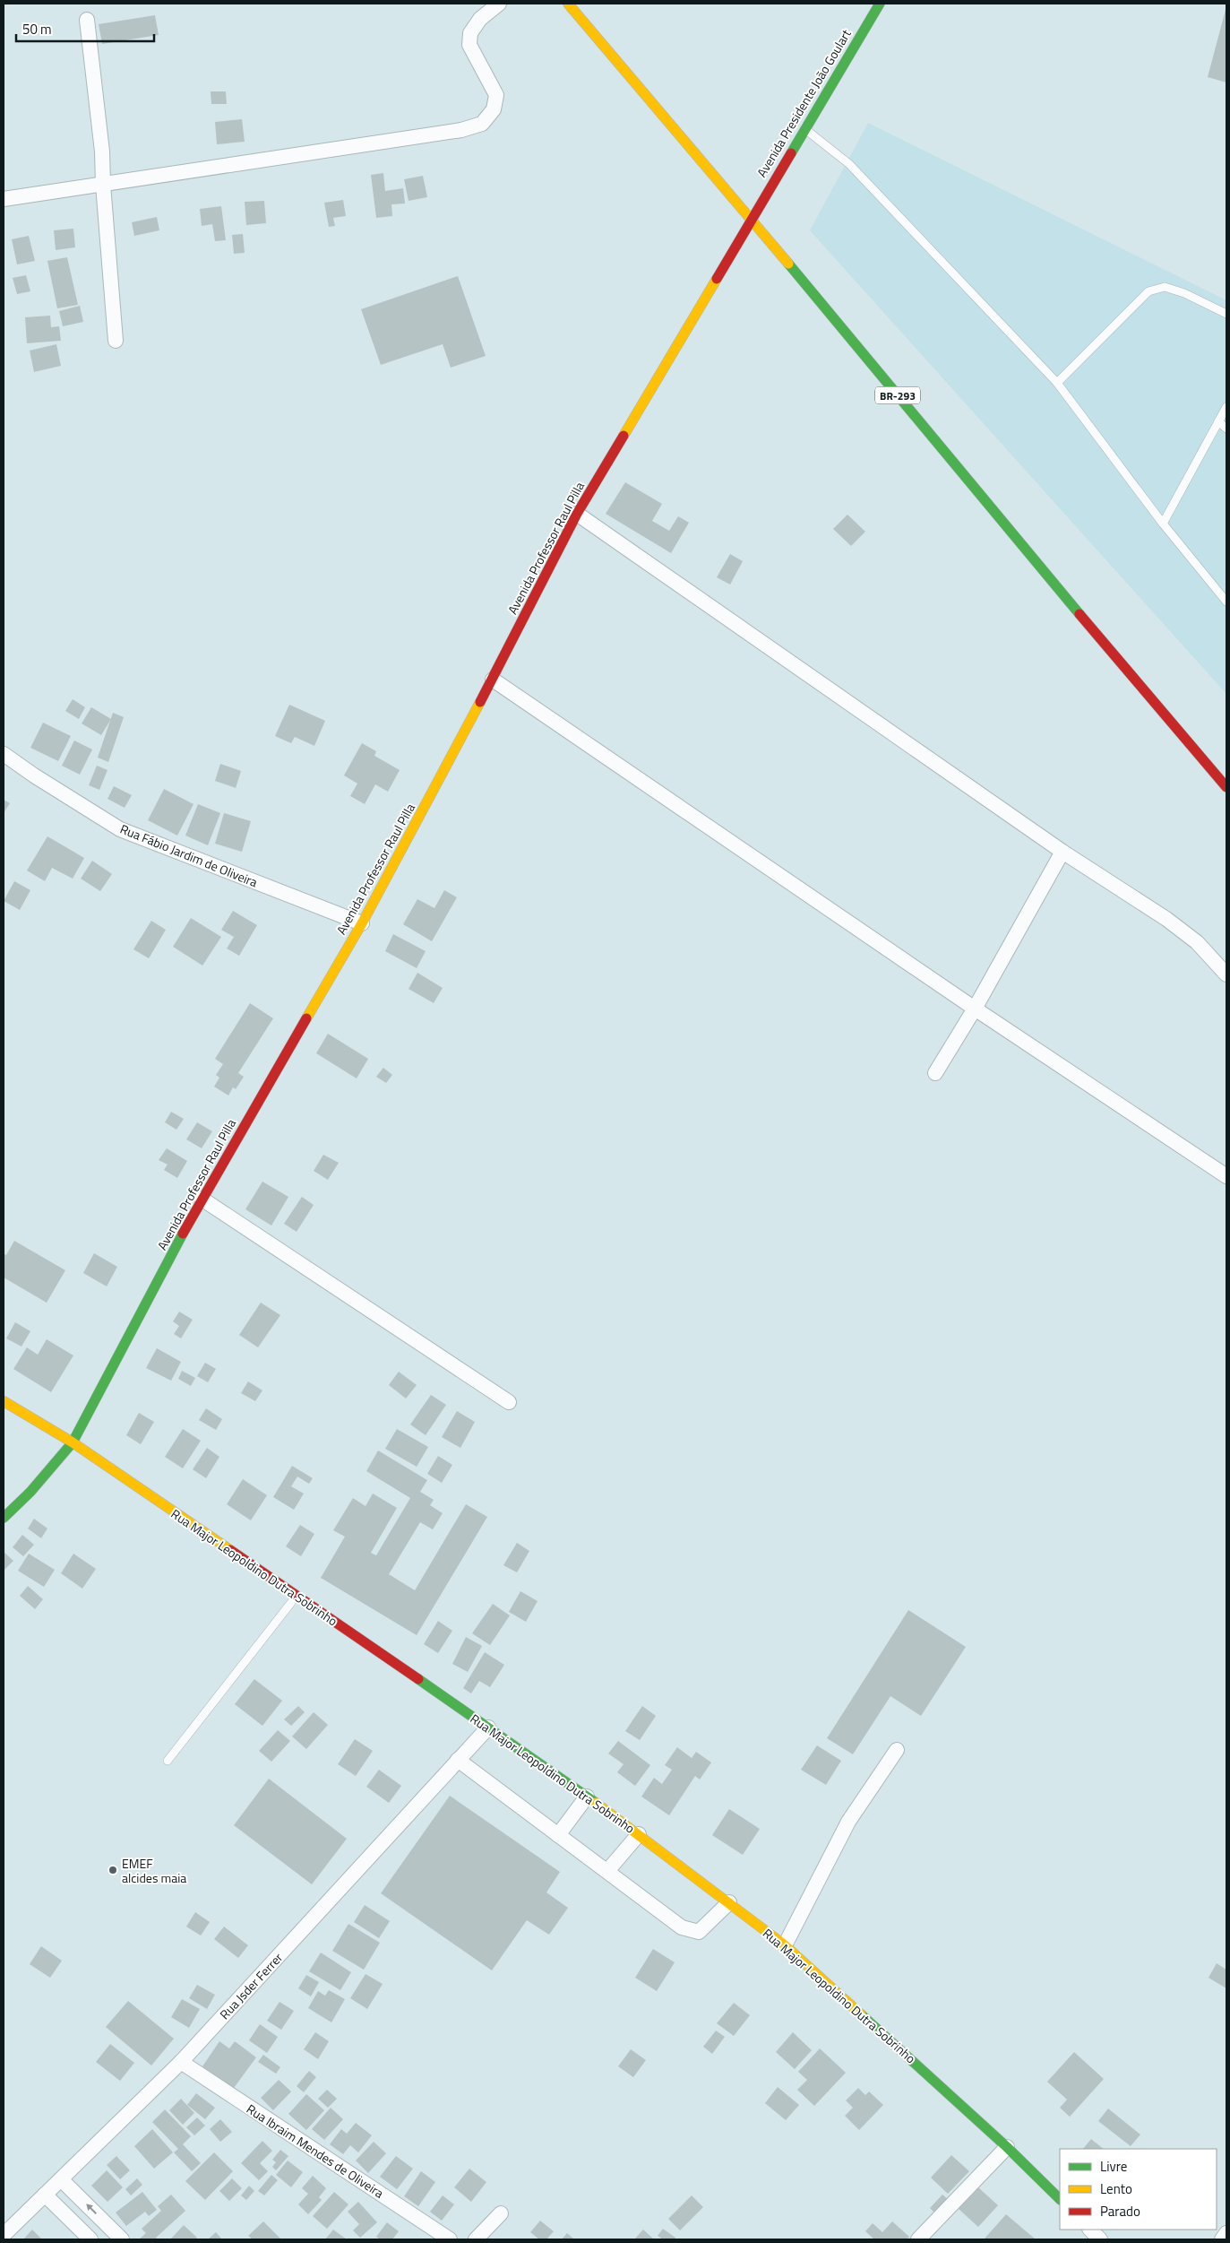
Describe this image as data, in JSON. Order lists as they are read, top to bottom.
{
  "streets": {
    "main road": [
      "Avenida Presidente João Goulart",
      "BR-293",
      "Avenida Professor Raul Pilla",
      "Rua Major Leopoldino Dutra Sobrinho"
    ],
    "street": ["Rua Fábio Jardim de Oliveira", "Rua Jsder Ferrer", "Rua Ibraim Mendes de Oliveira"]
  },
  "crossings": [
    ["Avenida Presidente João Goulart", "BR-293"],
    ["Avenida Presidente João Goulart", "Avenida Professor Raul Pilla"],
    ["BR-293", "Avenida Professor Raul Pilla"],
    ["Avenida Professor Raul Pilla", "Rua Fábio Jardim de Oliveira"],
    ["Avenida Professor Raul Pilla", "Rua Major Leopoldino Dutra Sobrinho"],
    ["Rua Major Leopoldino Dutra Sobrinho", "Rua Jsder Ferrer"],
    ["Rua Jsder Ferrer", "Rua Ibraim Mendes de Oliveira"]
  ],
  "places": ["EMEF alcides maia"],
  "legend": ["Livre", "Lento", "Parado"],
  "scale_bar": "50 m"
}
